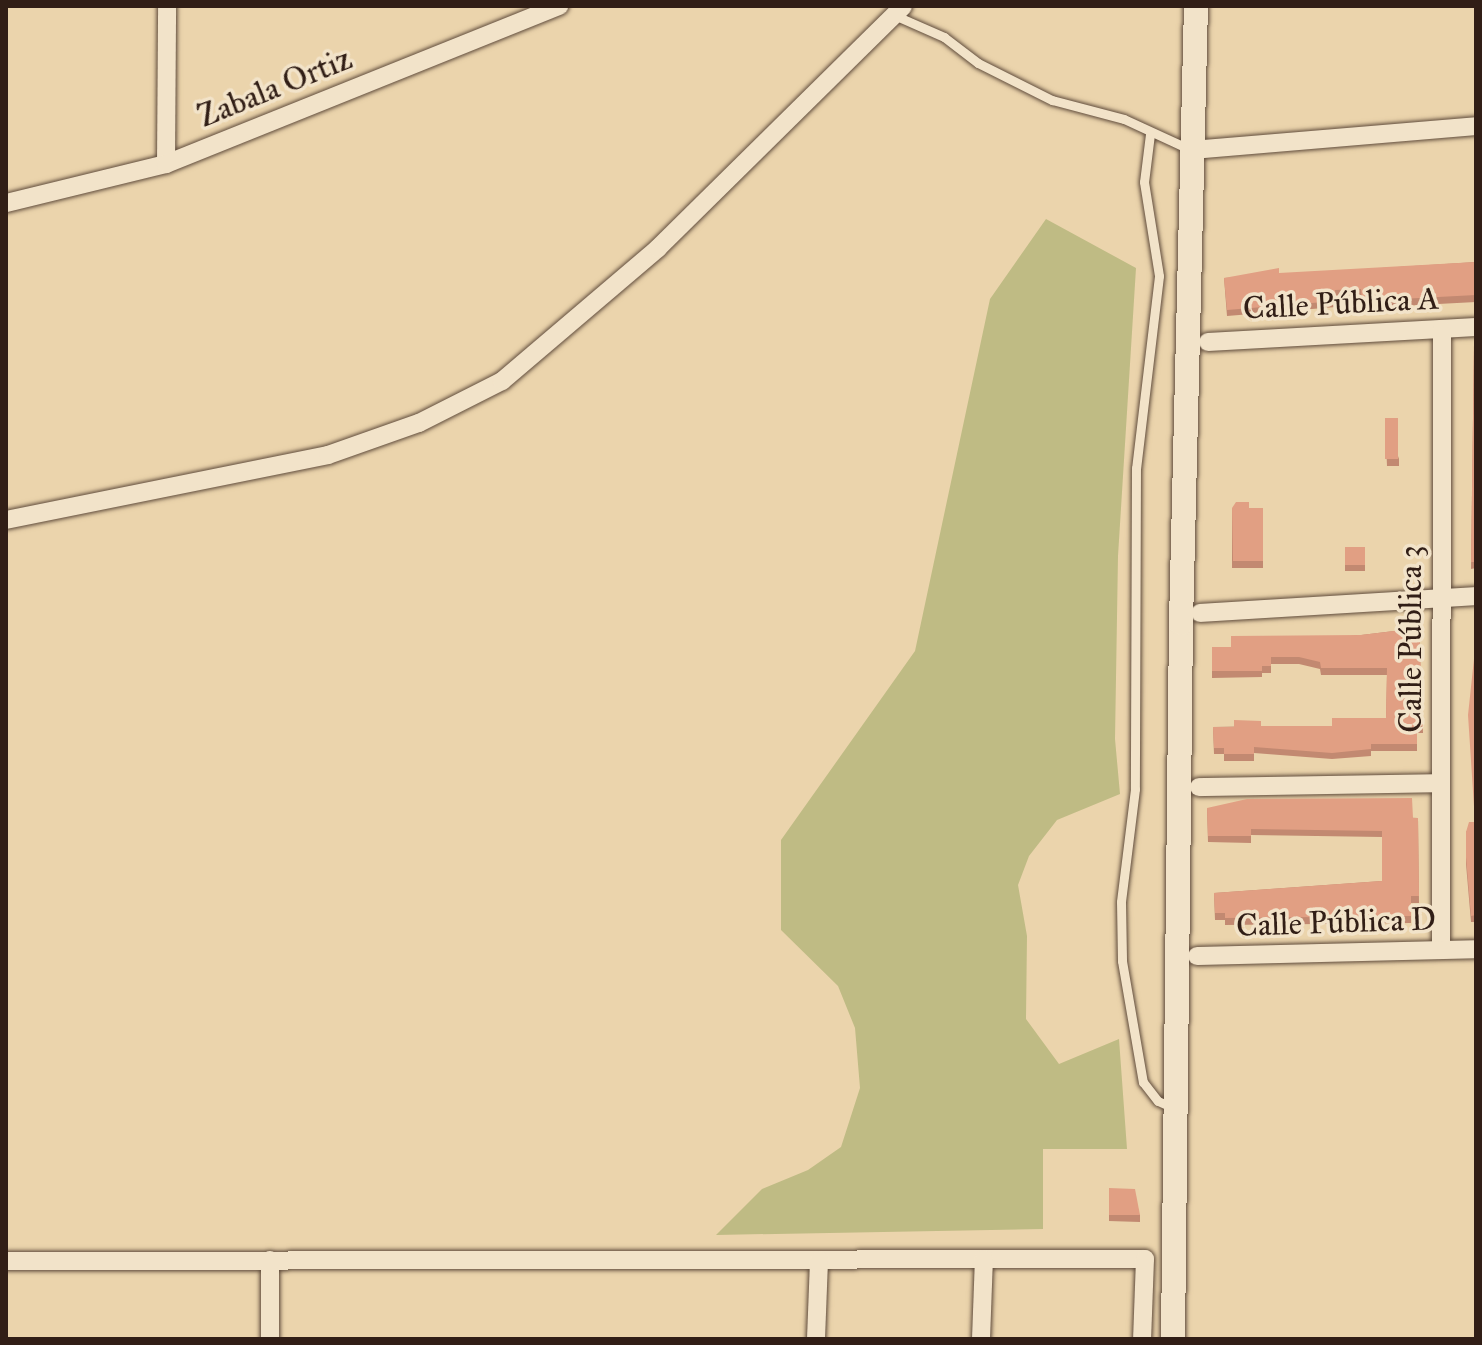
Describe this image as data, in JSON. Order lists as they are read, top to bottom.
{
  "streets": {
    "street": [
      "Zabala Ortiz",
      "Calle Pública A",
      "Calle Pública 3",
      "Calle Pública D"
    ]
  },
  "crossings": [
    ["Calle Pública A", "Calle Pública 3"],
    ["Calle Pública 3", "Calle Pública D"]
  ]
}
